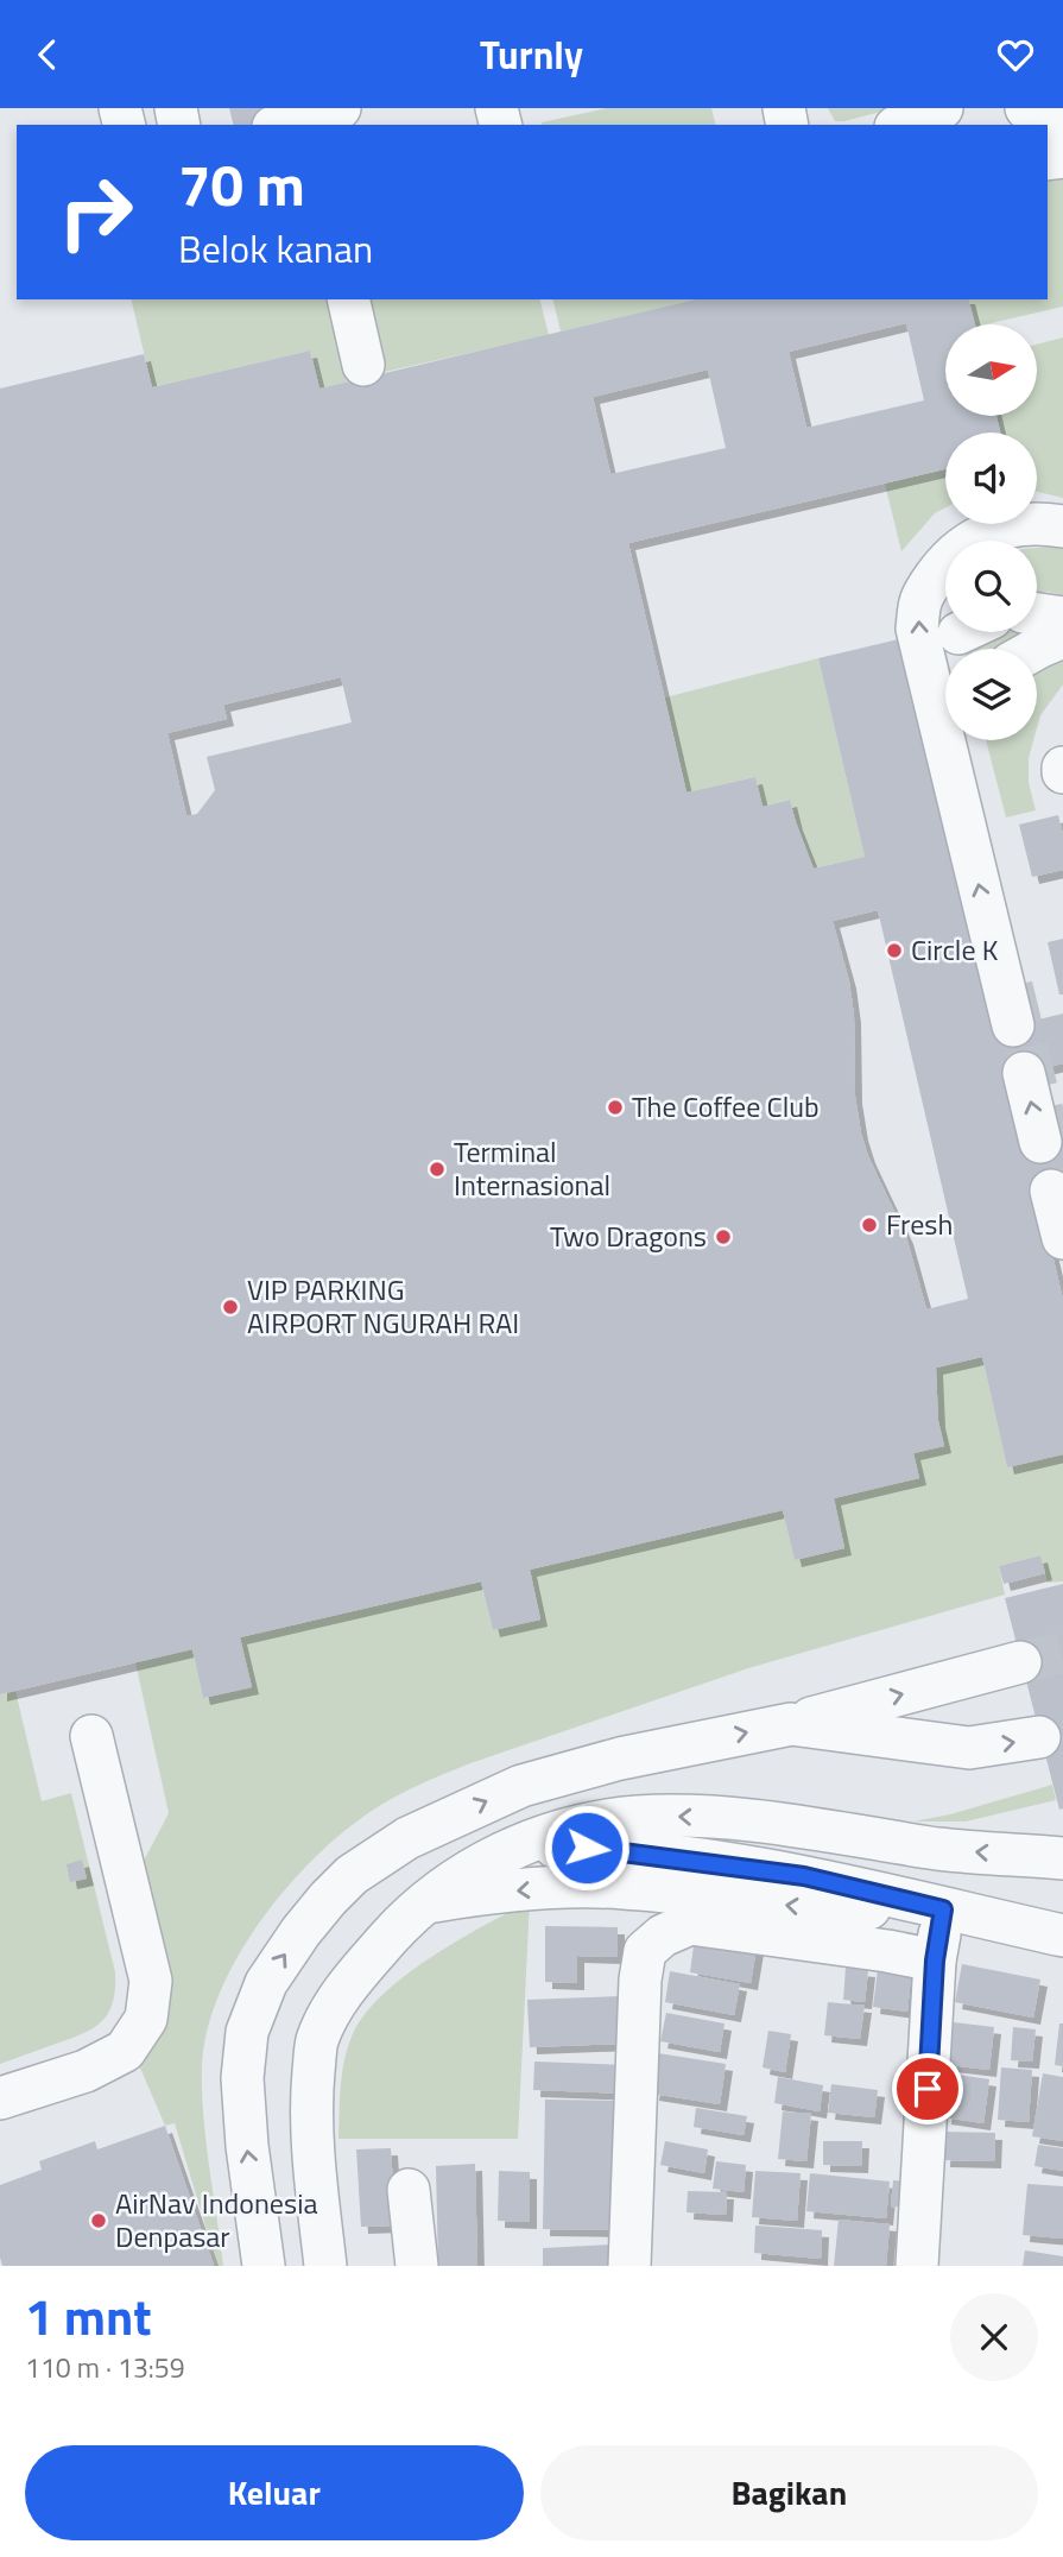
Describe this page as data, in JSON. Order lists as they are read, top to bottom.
{
  "places": [
    "Circle K",
    "The Coffee Club",
    "Terminal Internasional",
    "Fresh",
    "Two Dragons",
    "VIP PARKING AIRPORT NGURAH RAI",
    "AirNav Indonesia Denpasar"
  ],
  "north": "right",
  "page": {
    "header": "Turnly",
    "turn": ["70 m", "Belok kanan"],
    "heading": ["1 mnt", "110 m · 13:59"],
    "buttons": ["Keluar", "Bagikan"]
  }
}
